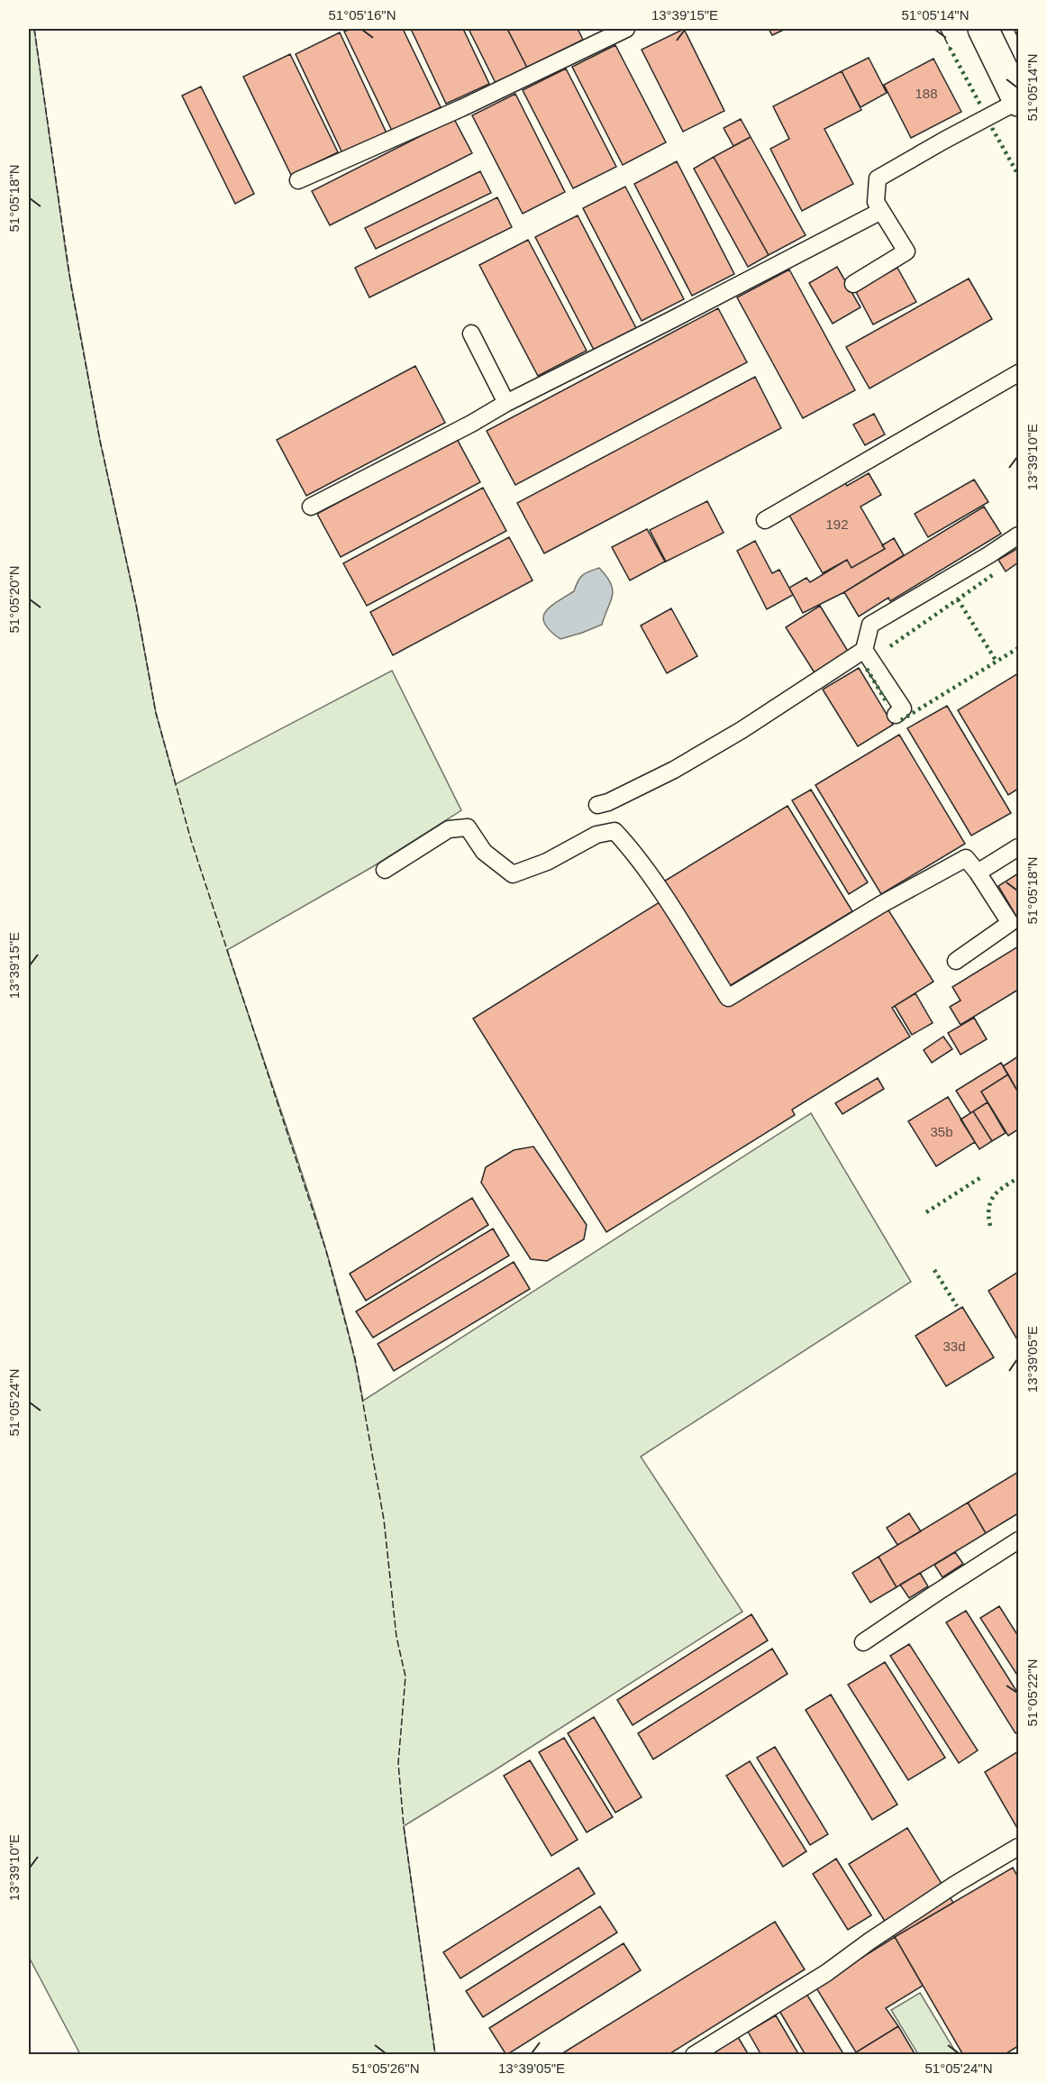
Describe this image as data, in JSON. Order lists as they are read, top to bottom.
{
  "house_numbers": [
    "188",
    "192",
    "35b",
    "33d"
  ],
  "coordinates": [
    "51°05'16\"N",
    "13°39'15\"E",
    "51°05'14\"N",
    "51°05'18\"N",
    "13°39'10\"E",
    "51°05'20\"N",
    "13°39'05\"E",
    "51°05'24\"N",
    "51°05'22\"N",
    "51°05'26\"N"
  ]
}
